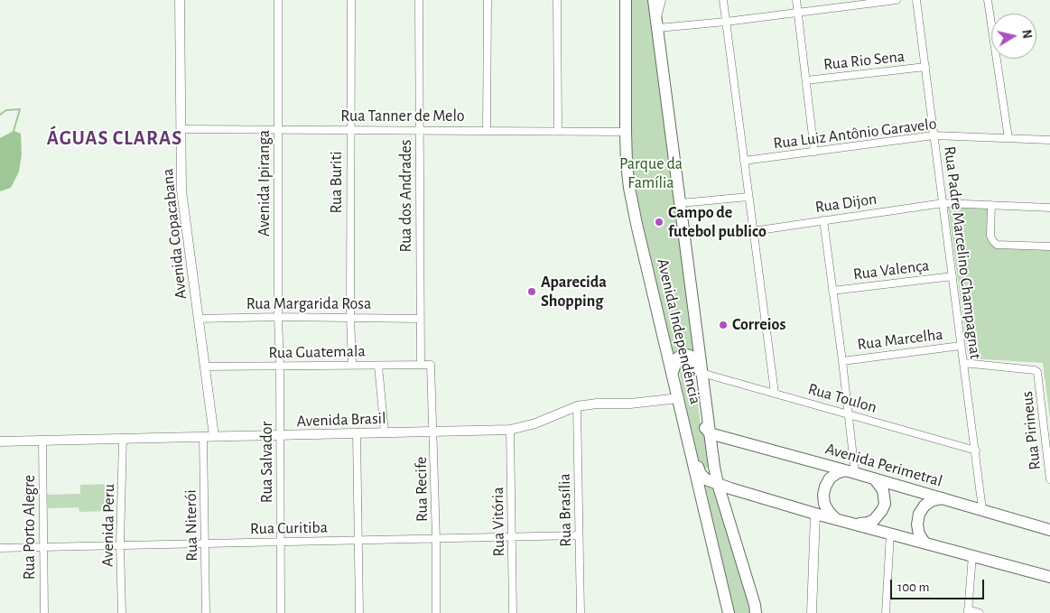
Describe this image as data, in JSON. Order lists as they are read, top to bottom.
{
  "streets": {
    "main road": ["Avenida Independência", "Avenida Perimetral"],
    "street": [
      "Rua Rio Sena",
      "Rua Tanner de Melo",
      "Rua Luiz Antônio Garavelo",
      "Rua Buriti",
      "Avenida Ipiranga",
      "Rua dos Andrades",
      "Rua Dijon",
      "Avenida Copacabana",
      "Rua Padre Marcelino Champagnat",
      "Rua Valença",
      "Rua Margarida Rosa",
      "Rua Marcelha",
      "Rua Guatemala",
      "Rua Toulon",
      "Avenida Brasil",
      "Rua Pirineus",
      "Rua Salvador",
      "Rua Recife",
      "Rua Brasília",
      "Rua Vitória",
      "Avenida Peru",
      "Rua Niterói",
      "Rua Porto Alegre",
      "Rua Curitiba"
    ]
  },
  "crossings": [
    ["Rua Rio Sena", "Rua Padre Marcelino Champagnat"],
    ["Rua Tanner de Melo", "Rua Buriti"],
    ["Rua Tanner de Melo", "Avenida Ipiranga"],
    ["Rua Tanner de Melo", "Rua dos Andrades"],
    ["Rua Tanner de Melo", "Avenida Copacabana"],
    ["Rua Tanner de Melo", "Avenida Independência"],
    ["Rua Luiz Antônio Garavelo", "Rua Padre Marcelino Champagnat"],
    ["Rua Buriti", "Rua Margarida Rosa"],
    ["Rua Buriti", "Rua Guatemala"],
    ["Avenida Ipiranga", "Rua Margarida Rosa"],
    ["Avenida Ipiranga", "Rua Guatemala"],
    ["Avenida Ipiranga", "Rua Salvador"],
    ["Rua dos Andrades", "Rua Margarida Rosa"],
    ["Rua dos Andrades", "Rua Guatemala"],
    ["Rua Dijon", "Rua Padre Marcelino Champagnat"],
    ["Avenida Copacabana", "Rua Margarida Rosa"],
    ["Avenida Copacabana", "Rua Guatemala"],
    ["Avenida Copacabana", "Avenida Brasil"],
    ["Rua Padre Marcelino Champagnat", "Rua Valença"],
    ["Rua Padre Marcelino Champagnat", "Rua Marcelha"],
    ["Rua Padre Marcelino Champagnat", "Rua Toulon"],
    ["Rua Padre Marcelino Champagnat", "Rua Pirineus"],
    ["Rua Padre Marcelino Champagnat", "Avenida Perimetral"],
    ["Avenida Independência", "Rua Toulon"],
    ["Avenida Independência", "Avenida Brasil"],
    ["Avenida Independência", "Avenida Perimetral"],
    ["Rua Guatemala", "Rua Salvador"],
    ["Rua Guatemala", "Rua Recife"],
    ["Avenida Brasil", "Rua Salvador"],
    ["Avenida Brasil", "Rua Recife"],
    ["Avenida Brasil", "Rua Brasília"],
    ["Avenida Brasil", "Rua Vitória"],
    ["Avenida Brasil", "Avenida Peru"],
    ["Avenida Brasil", "Rua Niterói"],
    ["Avenida Brasil", "Rua Porto Alegre"],
    ["Rua Salvador", "Rua Curitiba"],
    ["Rua Recife", "Rua Curitiba"],
    ["Rua Brasília", "Rua Curitiba"],
    ["Rua Vitória", "Rua Curitiba"],
    ["Avenida Peru", "Rua Curitiba"],
    ["Rua Niterói", "Rua Curitiba"],
    ["Rua Porto Alegre", "Rua Curitiba"]
  ],
  "districts": ["ÁGUAS CLARAS"],
  "parks": ["Parque da Família"],
  "places": ["Campo de futebol publico", "Aparecida Shopping", "Correios"],
  "scale_bar": "100 m",
  "north": "right"
}
